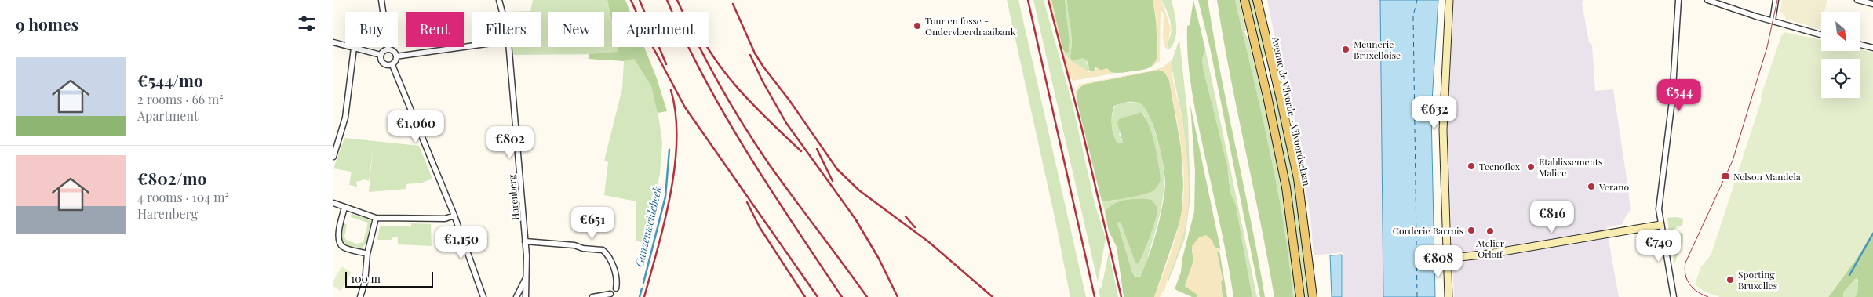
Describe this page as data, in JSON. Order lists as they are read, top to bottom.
{
  "streets": {
    "main road": ["Avenue de Vilvorde - Vilvoordselaan"],
    "street": ["Harenberg"]
  },
  "water": ["Ganzenweidebeek"],
  "places": {
    "other": [
      "Tour en fosse - Ondervloerdraaibank",
      "Meunerie Bruxelloise",
      "Tecnoflex",
      "Établissements Malice",
      "Verano",
      "Corderie Barrois",
      "Atelier Orloff",
      "Sporting Bruxelles"
    ],
    "transit": ["Nelson Mandela"]
  },
  "scale_bar": "100 m",
  "north": "bottom right",
  "page": {
    "heading": "9 homes",
    "chip": [
      "Buy",
      "Rent",
      "Filters",
      "New",
      "Apartment"
    ],
    "list": [
      {
        "name": "€544/mo",
        "note": "2 rooms · 66 m² · Apartment"
      },
      {
        "name": "€802/mo",
        "note": "4 rooms · 104 m² · Harenberg"
      }
    ],
    "price": [
      "€544",
      "€632",
      "€1,060",
      "€802",
      "€816",
      "€651",
      "€1,150",
      "€740",
      "€808"
    ],
    "scale": "100 m"
  }
}
